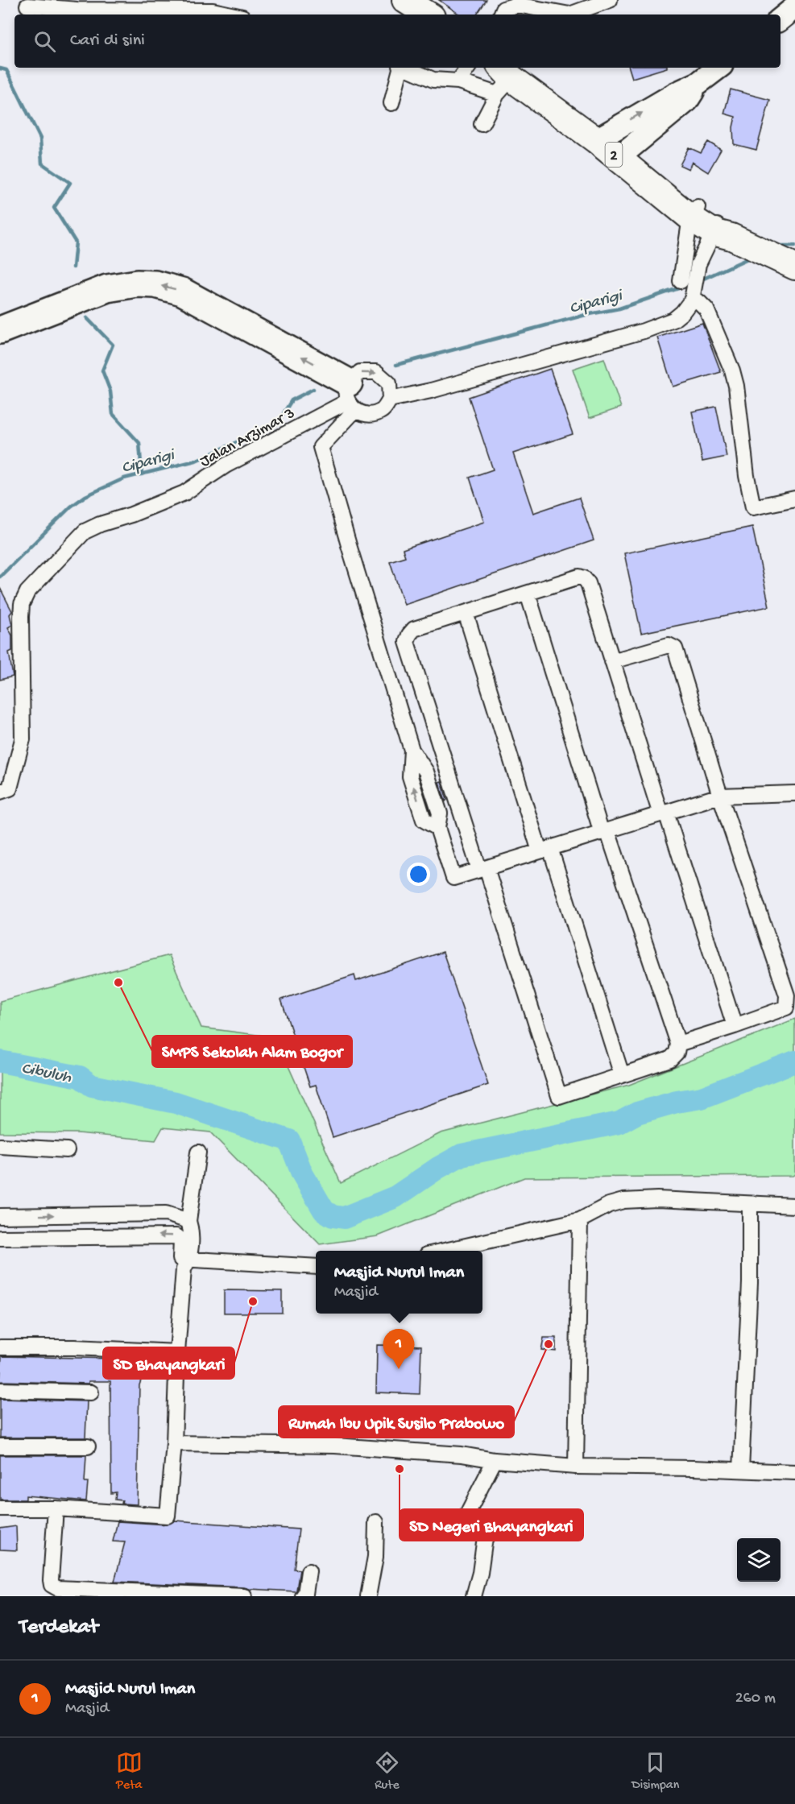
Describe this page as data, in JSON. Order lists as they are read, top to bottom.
{
  "streets": {
    "highway": ["2"],
    "street": ["Jalan Arzimar 3"]
  },
  "water": ["Ciparigi", "Cibuluh"],
  "places": [
    "SMPS Sekolah Alam Bogor",
    "SD Bhayangkari",
    "Rumah Ibu Upik Susilo Prabowo",
    "SD Negeri Bhayangkari"
  ],
  "page": {
    "search": "Cari di sini",
    "popup": ["Masjid Nurul Iman", "Masjid"],
    "pins": "1",
    "heading": "Terdekat",
    "list": [
      {
        "mark": "1",
        "name": "Masjid Nurul Iman",
        "note": "Masjid",
        "value": "260 m"
      }
    ],
    "nav": ["Peta", "Rute", "Disimpan"]
  }
}
